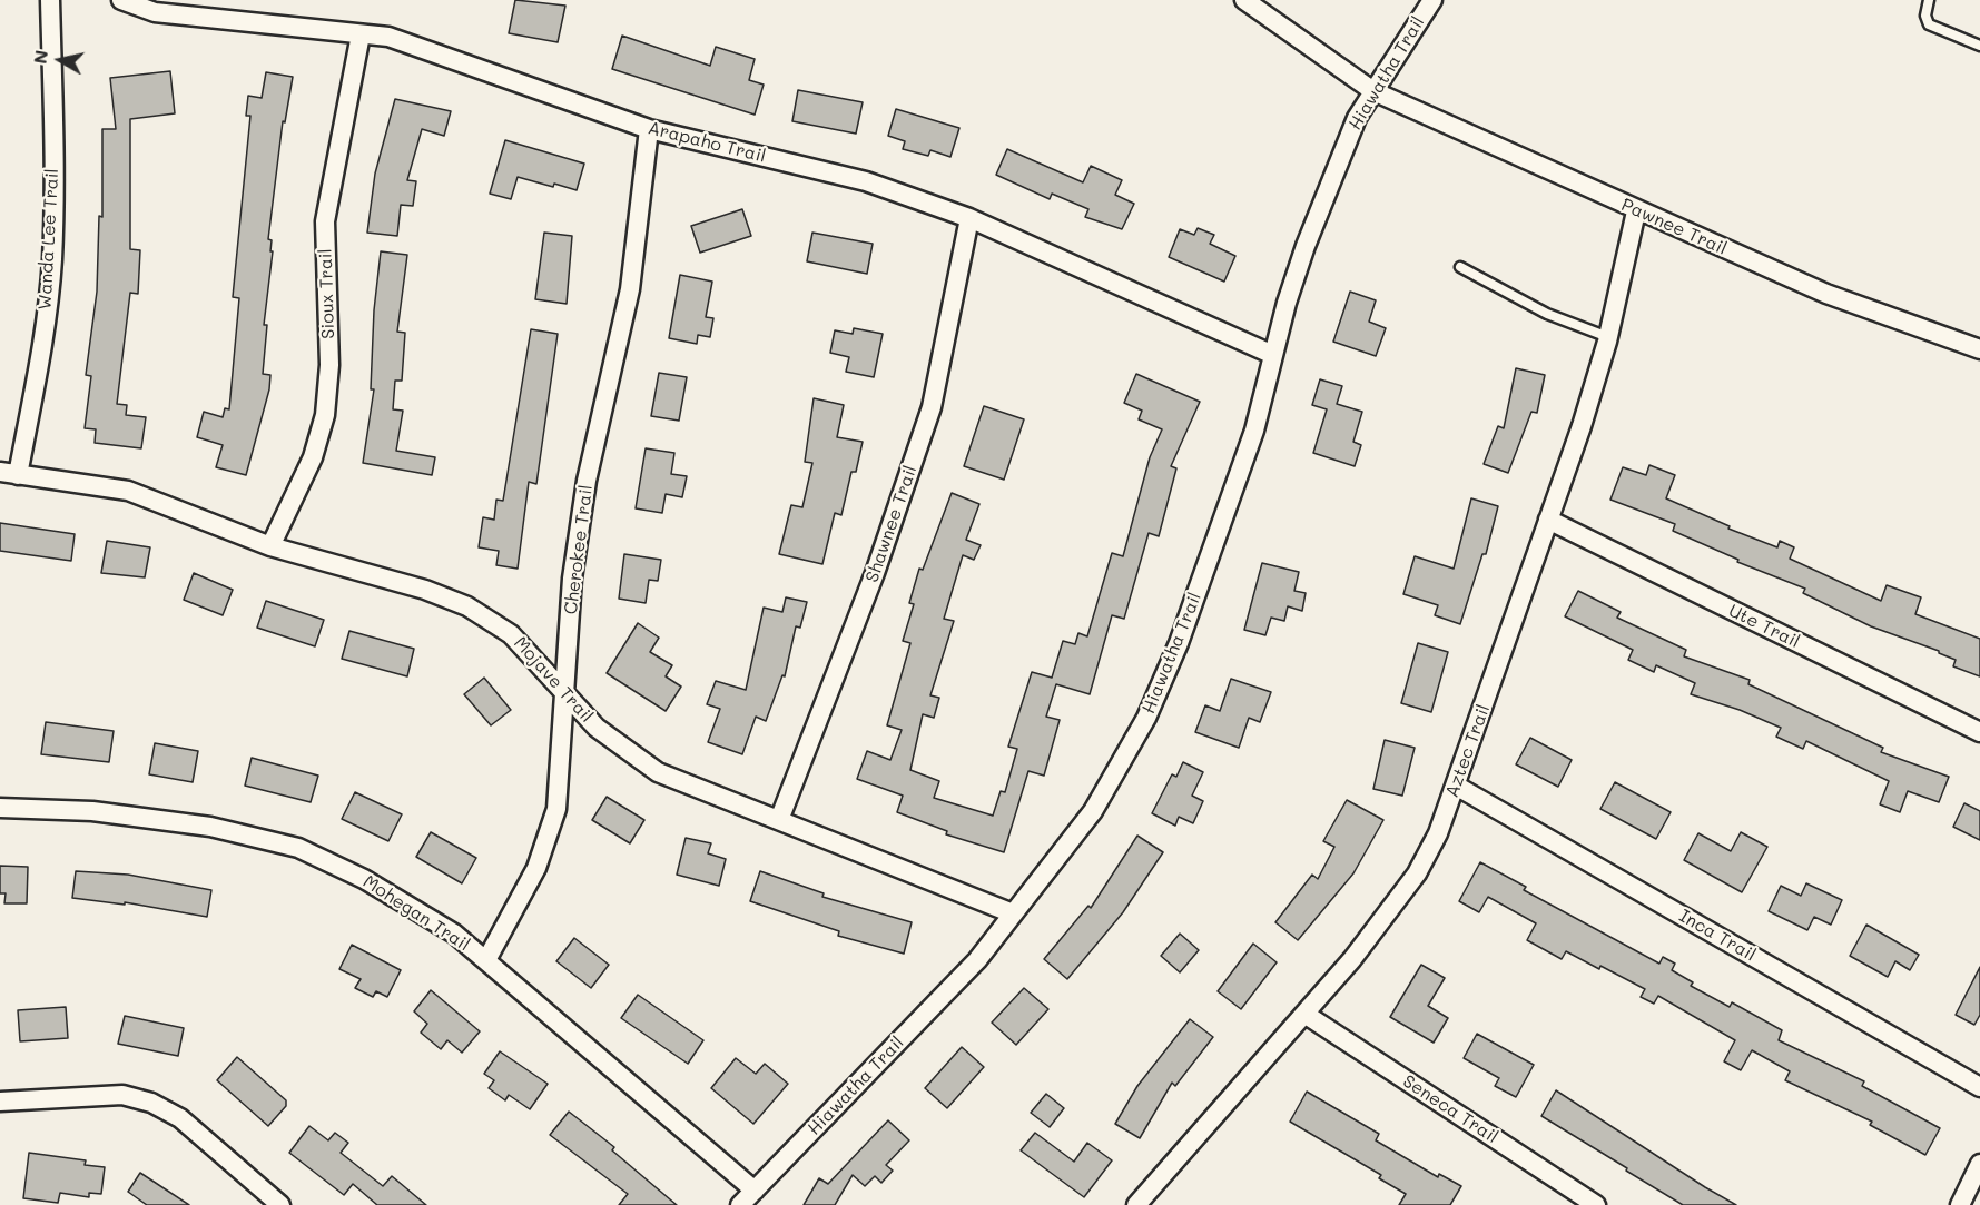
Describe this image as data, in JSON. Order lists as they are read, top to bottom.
{
  "streets": {
    "street": [
      "Hiawatha Trail",
      "Arapaho Trail",
      "Pawnee Trail",
      "Wanda Lee Trail",
      "Sioux Trail",
      "Shawnee Trail",
      "Cherokee Trail",
      "Ute Trail",
      "Mojave Trail",
      "Aztec Trail",
      "Mohegan Trail",
      "Inca Trail",
      "Seneca Trail"
    ]
  },
  "crossings": [
    ["Hiawatha Trail", "Arapaho Trail"],
    ["Hiawatha Trail", "Pawnee Trail"],
    ["Hiawatha Trail", "Mojave Trail"],
    ["Hiawatha Trail", "Mohegan Trail"],
    ["Arapaho Trail", "Sioux Trail"],
    ["Arapaho Trail", "Shawnee Trail"],
    ["Arapaho Trail", "Cherokee Trail"],
    ["Pawnee Trail", "Aztec Trail"],
    ["Wanda Lee Trail", "Mojave Trail"],
    ["Sioux Trail", "Mojave Trail"],
    ["Shawnee Trail", "Mojave Trail"],
    ["Cherokee Trail", "Mojave Trail"],
    ["Cherokee Trail", "Mohegan Trail"],
    ["Ute Trail", "Aztec Trail"],
    ["Aztec Trail", "Inca Trail"],
    ["Aztec Trail", "Seneca Trail"]
  ],
  "north": "left"
}
